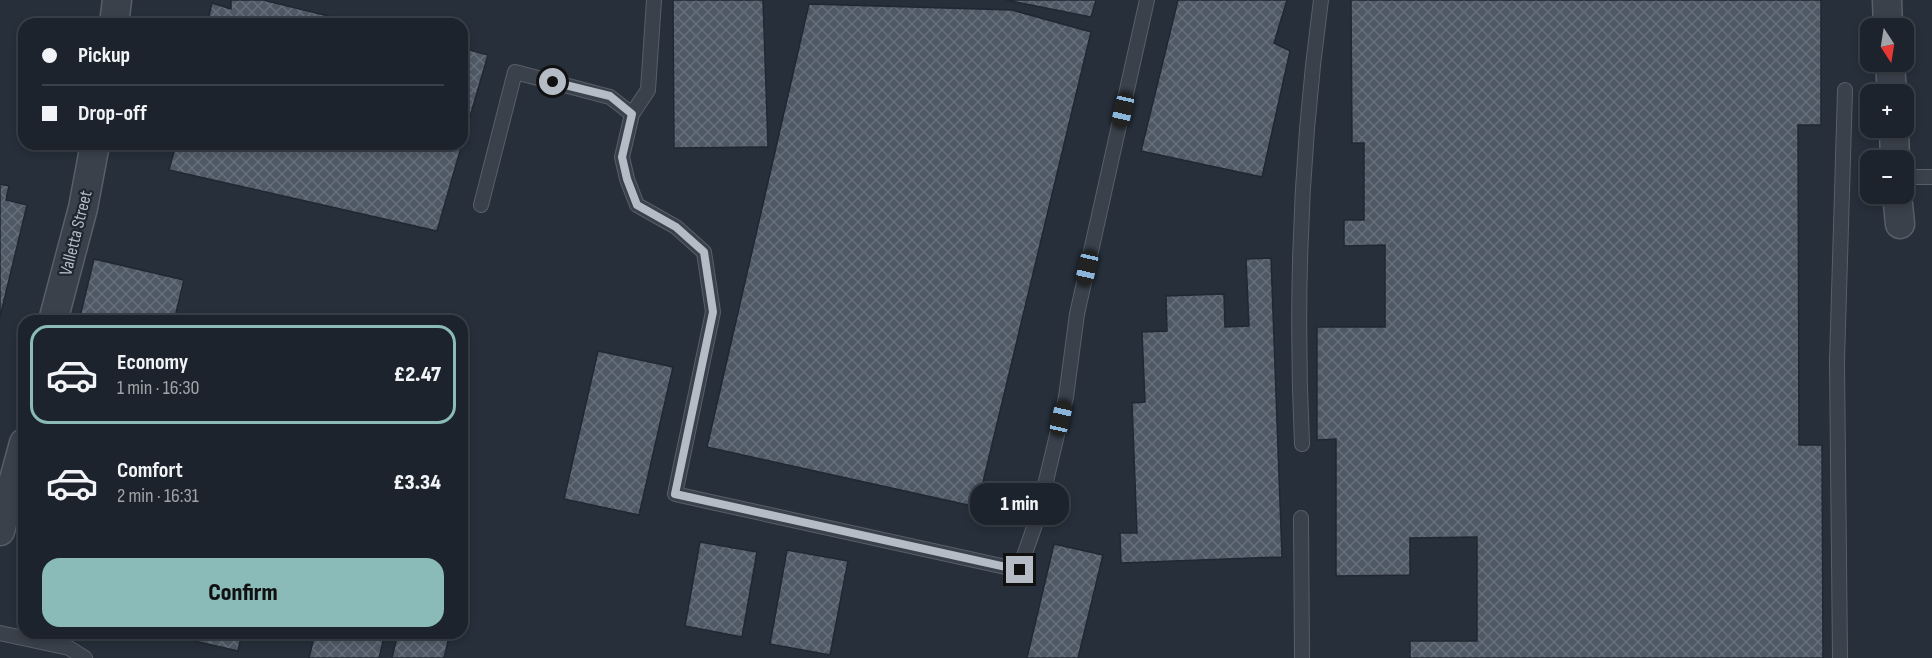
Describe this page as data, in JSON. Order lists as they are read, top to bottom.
{
  "streets": {
    "street": ["Valletta Street"]
  },
  "north": "bottom",
  "page": {
    "map_buttons": ["+", "−"],
    "banner": ["Pickup", "Drop-off"],
    "list": [
      {
        "name": "Economy",
        "note": "1 min · 16:30",
        "value": "£2.47"
      },
      {
        "name": "Comfort",
        "note": "2 min · 16:31",
        "value": "£3.34"
      }
    ],
    "bubble": "1 min",
    "buttons": "Confirm"
  }
}
